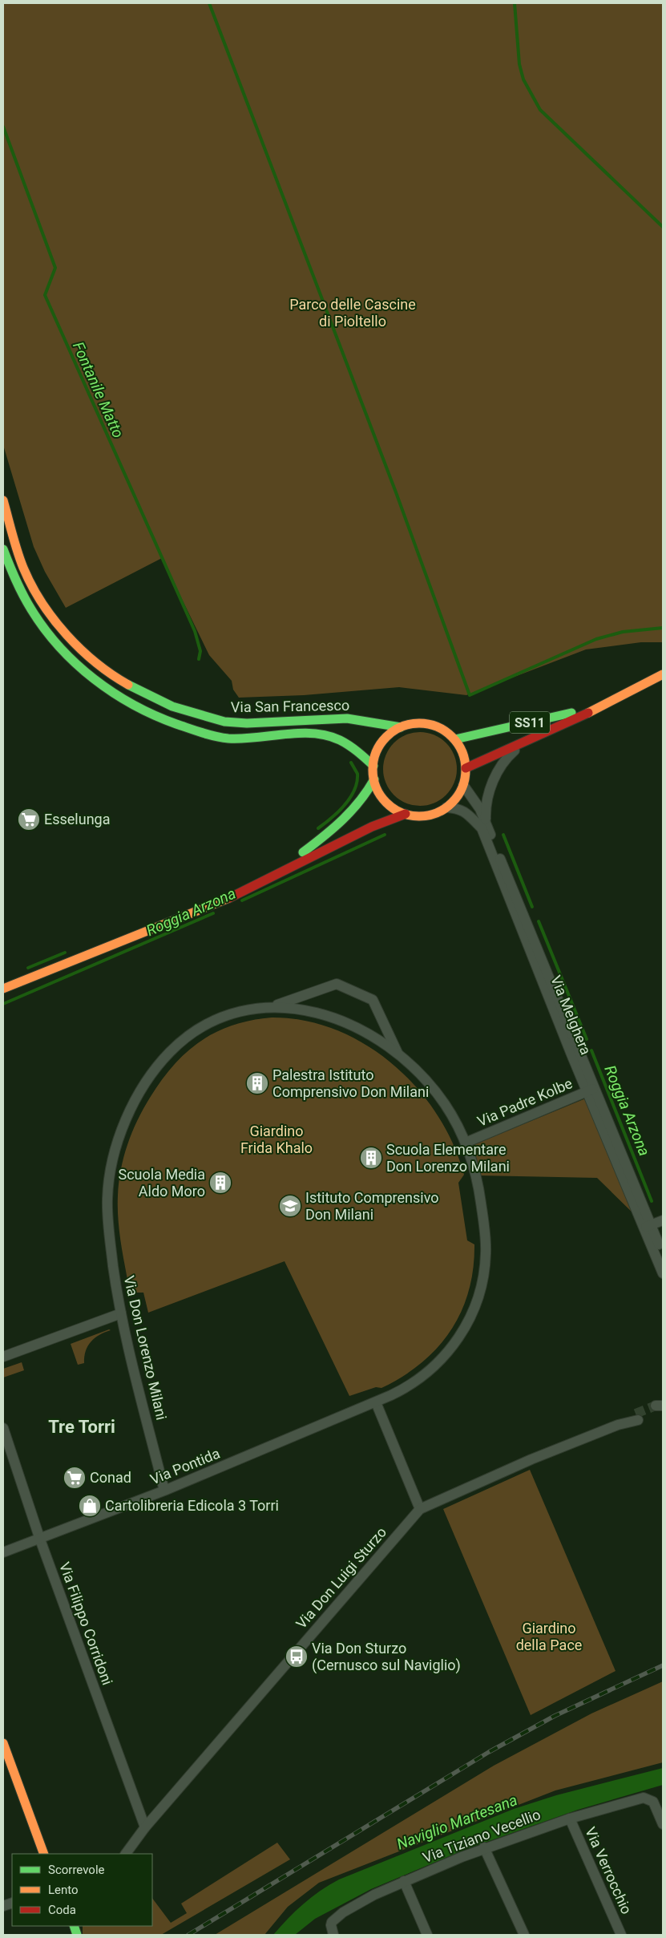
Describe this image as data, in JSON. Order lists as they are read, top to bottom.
{
  "streets": {
    "main road": ["Via San Francesco", "SS11"],
    "street": [
      "Via Melghera",
      "Via Padre Kolbe",
      "Via Don Lorenzo Milani",
      "Via Pontida",
      "Via Don Luigi Sturzo",
      "Via Filippo Corridoni",
      "Via Tiziano Vecellio",
      "Via Verrocchio"
    ]
  },
  "crossings": [
    ["Via San Francesco", "SS11"],
    ["Via San Francesco", "Via Melghera"],
    ["SS11", "Via Melghera"],
    ["Via Melghera", "Via Padre Kolbe"],
    ["Via Padre Kolbe", "Via Don Lorenzo Milani"],
    ["Via Don Lorenzo Milani", "Via Pontida"],
    ["Via Pontida", "Via Filippo Corridoni"],
    ["Via Don Luigi Sturzo", "Via Filippo Corridoni"],
    ["Via Tiziano Vecellio", "Via Verrocchio"]
  ],
  "districts": ["Tre Torri"],
  "water": ["Fontanile Matto", "Roggia Arzona", "Naviglio Martesana"],
  "parks": ["Parco delle Cascine di Pioltello", "Giardino Frida Khalo", "Giardino della Pace"],
  "places": {
    "supermarket": ["Esselunga", "Conad"],
    "building": ["Palestra Istituto Comprensivo Don Milani", "Scuola Elementare Don Lorenzo Milani", "Scuola Media Aldo Moro"],
    "school or university": ["Istituto Comprensivo Don Milani"],
    "shop": ["Cartolibreria Edicola 3 Torri"],
    "bus stop": ["Via Don Sturzo (Cernusco sul Naviglio)"]
  },
  "legend": ["Scorrevole", "Lento", "Coda"]
}
